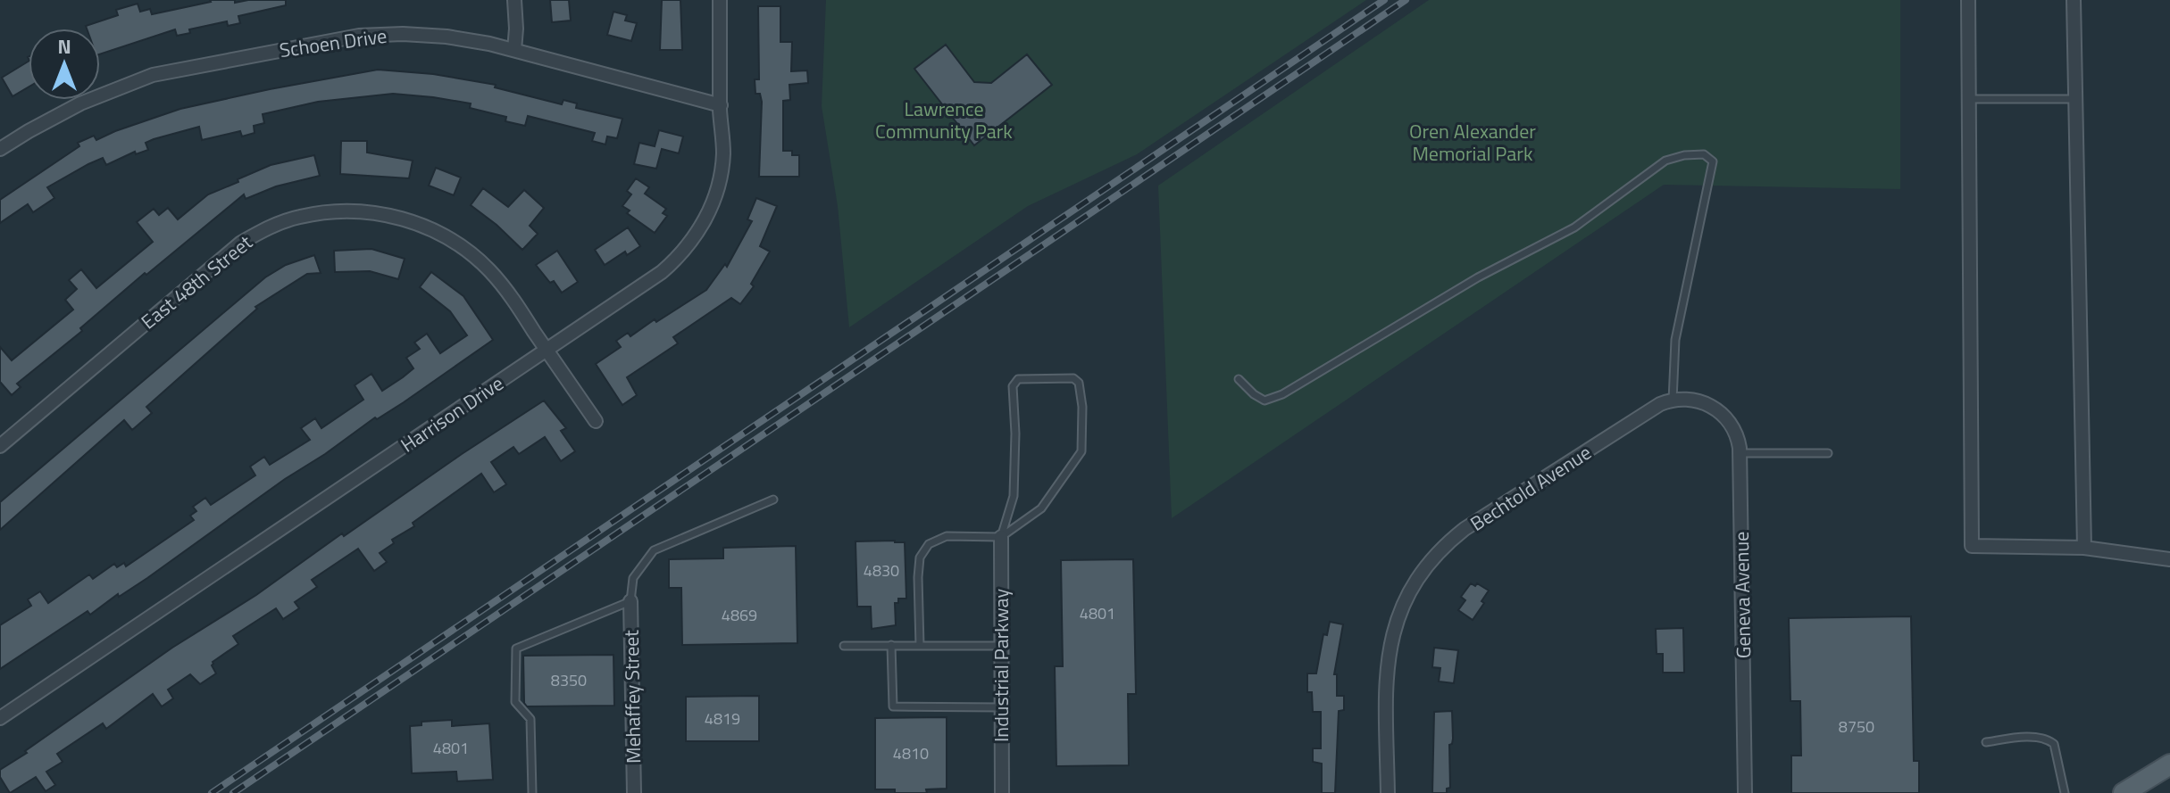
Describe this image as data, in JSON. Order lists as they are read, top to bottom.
{
  "streets": {
    "street": [
      "Schoen Drive",
      "East 48th Street",
      "Harrison Drive",
      "Bechtold Avenue",
      "Geneva Avenue",
      "Industrial Parkway",
      "Mehaffey Street"
    ]
  },
  "crossings": [
    ["Schoen Drive", "Harrison Drive"],
    ["East 48th Street", "Harrison Drive"],
    ["Bechtold Avenue", "Geneva Avenue"]
  ],
  "parks": ["Lawrence Community Park", "Oren Alexander Memorial Park"],
  "house_numbers": [
    "4830",
    "4801",
    "4869",
    "8350",
    "4819",
    "8750",
    "4801",
    "4810"
  ],
  "north": "top"
}
